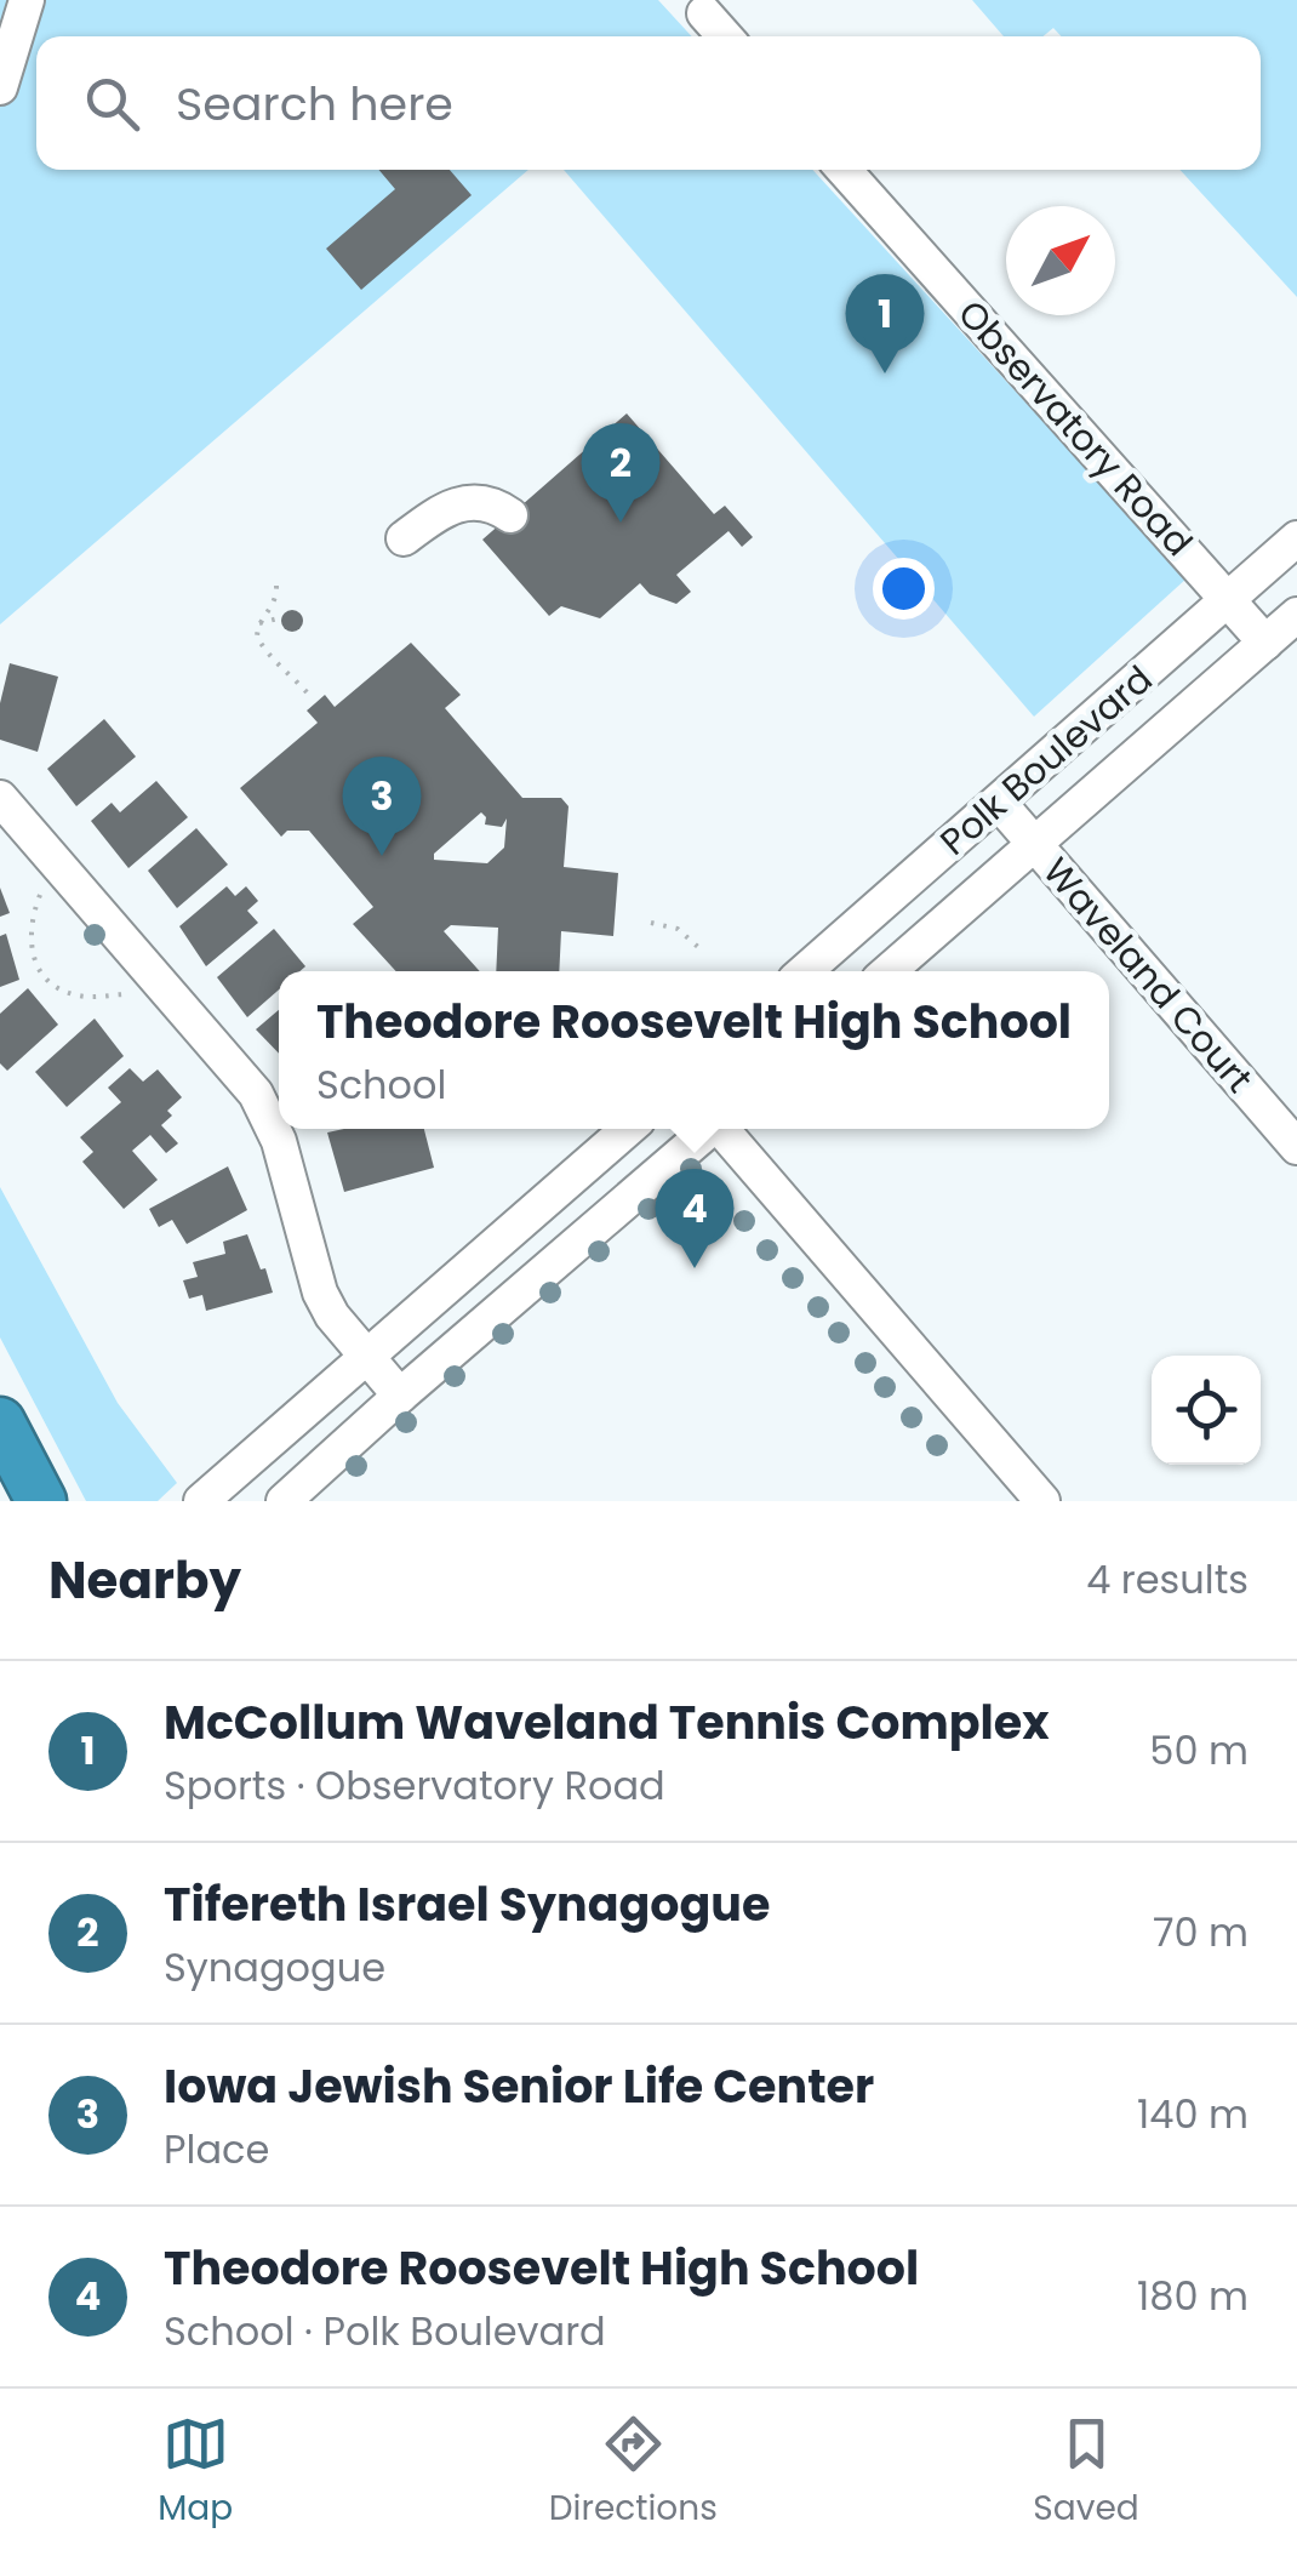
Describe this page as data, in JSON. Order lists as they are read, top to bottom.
{
  "streets": {
    "street": ["Observatory Road", "Polk Boulevard", "Waveland Court"]
  },
  "crossings": [
    ["Observatory Road", "Polk Boulevard"],
    ["Polk Boulevard", "Waveland Court"]
  ],
  "north": "top right",
  "page": {
    "search": "Search here",
    "pins": [
      "1",
      "2",
      "3",
      "4"
    ],
    "popup": ["Theodore Roosevelt High School", "School"],
    "heading": ["Nearby", "4 results"],
    "list": [
      {
        "mark": "1",
        "name": "McCollum Waveland Tennis Complex",
        "note": "Sports · Observatory Road",
        "value": "50 m"
      },
      {
        "mark": "2",
        "name": "Tifereth Israel Synagogue",
        "note": "Synagogue",
        "value": "70 m"
      },
      {
        "mark": "3",
        "name": "Iowa Jewish Senior Life Center",
        "note": "Place",
        "value": "140 m"
      },
      {
        "mark": "4",
        "name": "Theodore Roosevelt High School",
        "note": "School · Polk Boulevard",
        "value": "180 m"
      }
    ],
    "nav": ["Map", "Directions", "Saved"]
  }
}
